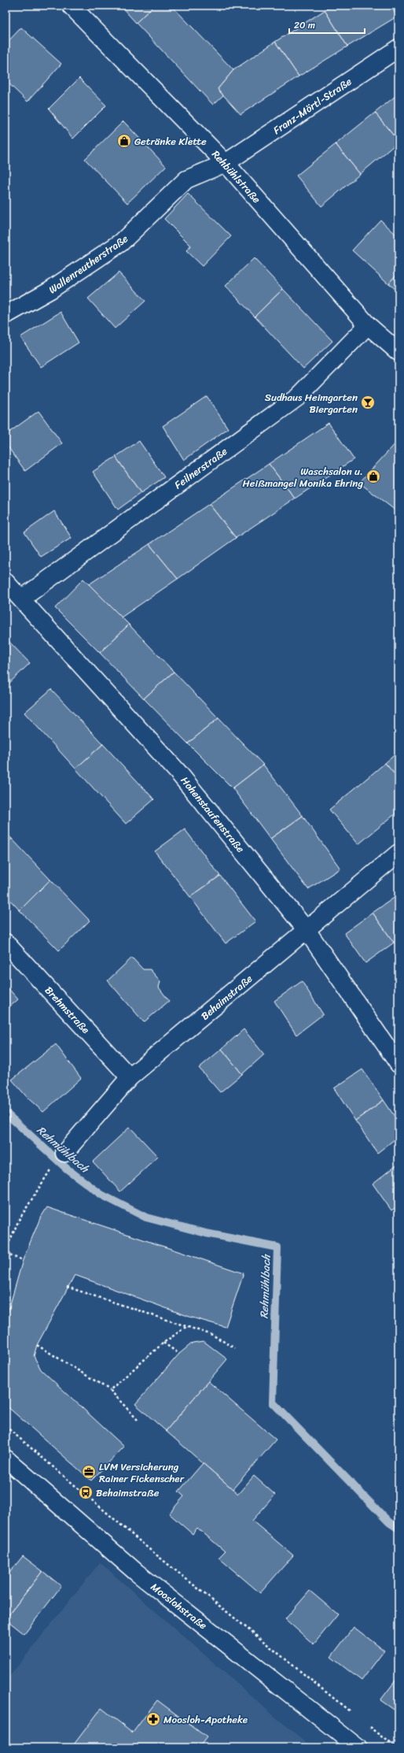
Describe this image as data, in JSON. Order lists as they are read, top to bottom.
{
  "streets": {
    "street": [
      "Franz-Mörtl-Straße",
      "Rehbühlstraße",
      "Wallenreutherstraße",
      "Feilnerstraße",
      "Hohenstaufenstraße",
      "Behaimstraße",
      "Brehmstraße",
      "Mooslohstraße"
    ]
  },
  "crossings": [
    ["Franz-Mörtl-Straße", "Rehbühlstraße"],
    ["Franz-Mörtl-Straße", "Wallenreutherstraße"],
    ["Rehbühlstraße", "Wallenreutherstraße"],
    ["Rehbühlstraße", "Feilnerstraße"],
    ["Feilnerstraße", "Hohenstaufenstraße"],
    ["Hohenstaufenstraße", "Behaimstraße"],
    ["Behaimstraße", "Brehmstraße"]
  ],
  "water": ["Rehmühlbach"],
  "places": {
    "shop": ["Getränke Klette", "Waschsalon u. Heißmangel Monika Ehring"],
    "bar": ["Sudhaus Heimgarten Biergarten"],
    "office": ["LVM Versicherung Rainer Fickenscher"],
    "bus stop": ["Behaimstraße"],
    "pharmacy": ["Moosloh-Apotheke"]
  },
  "scale_bar": "20 m"
}
